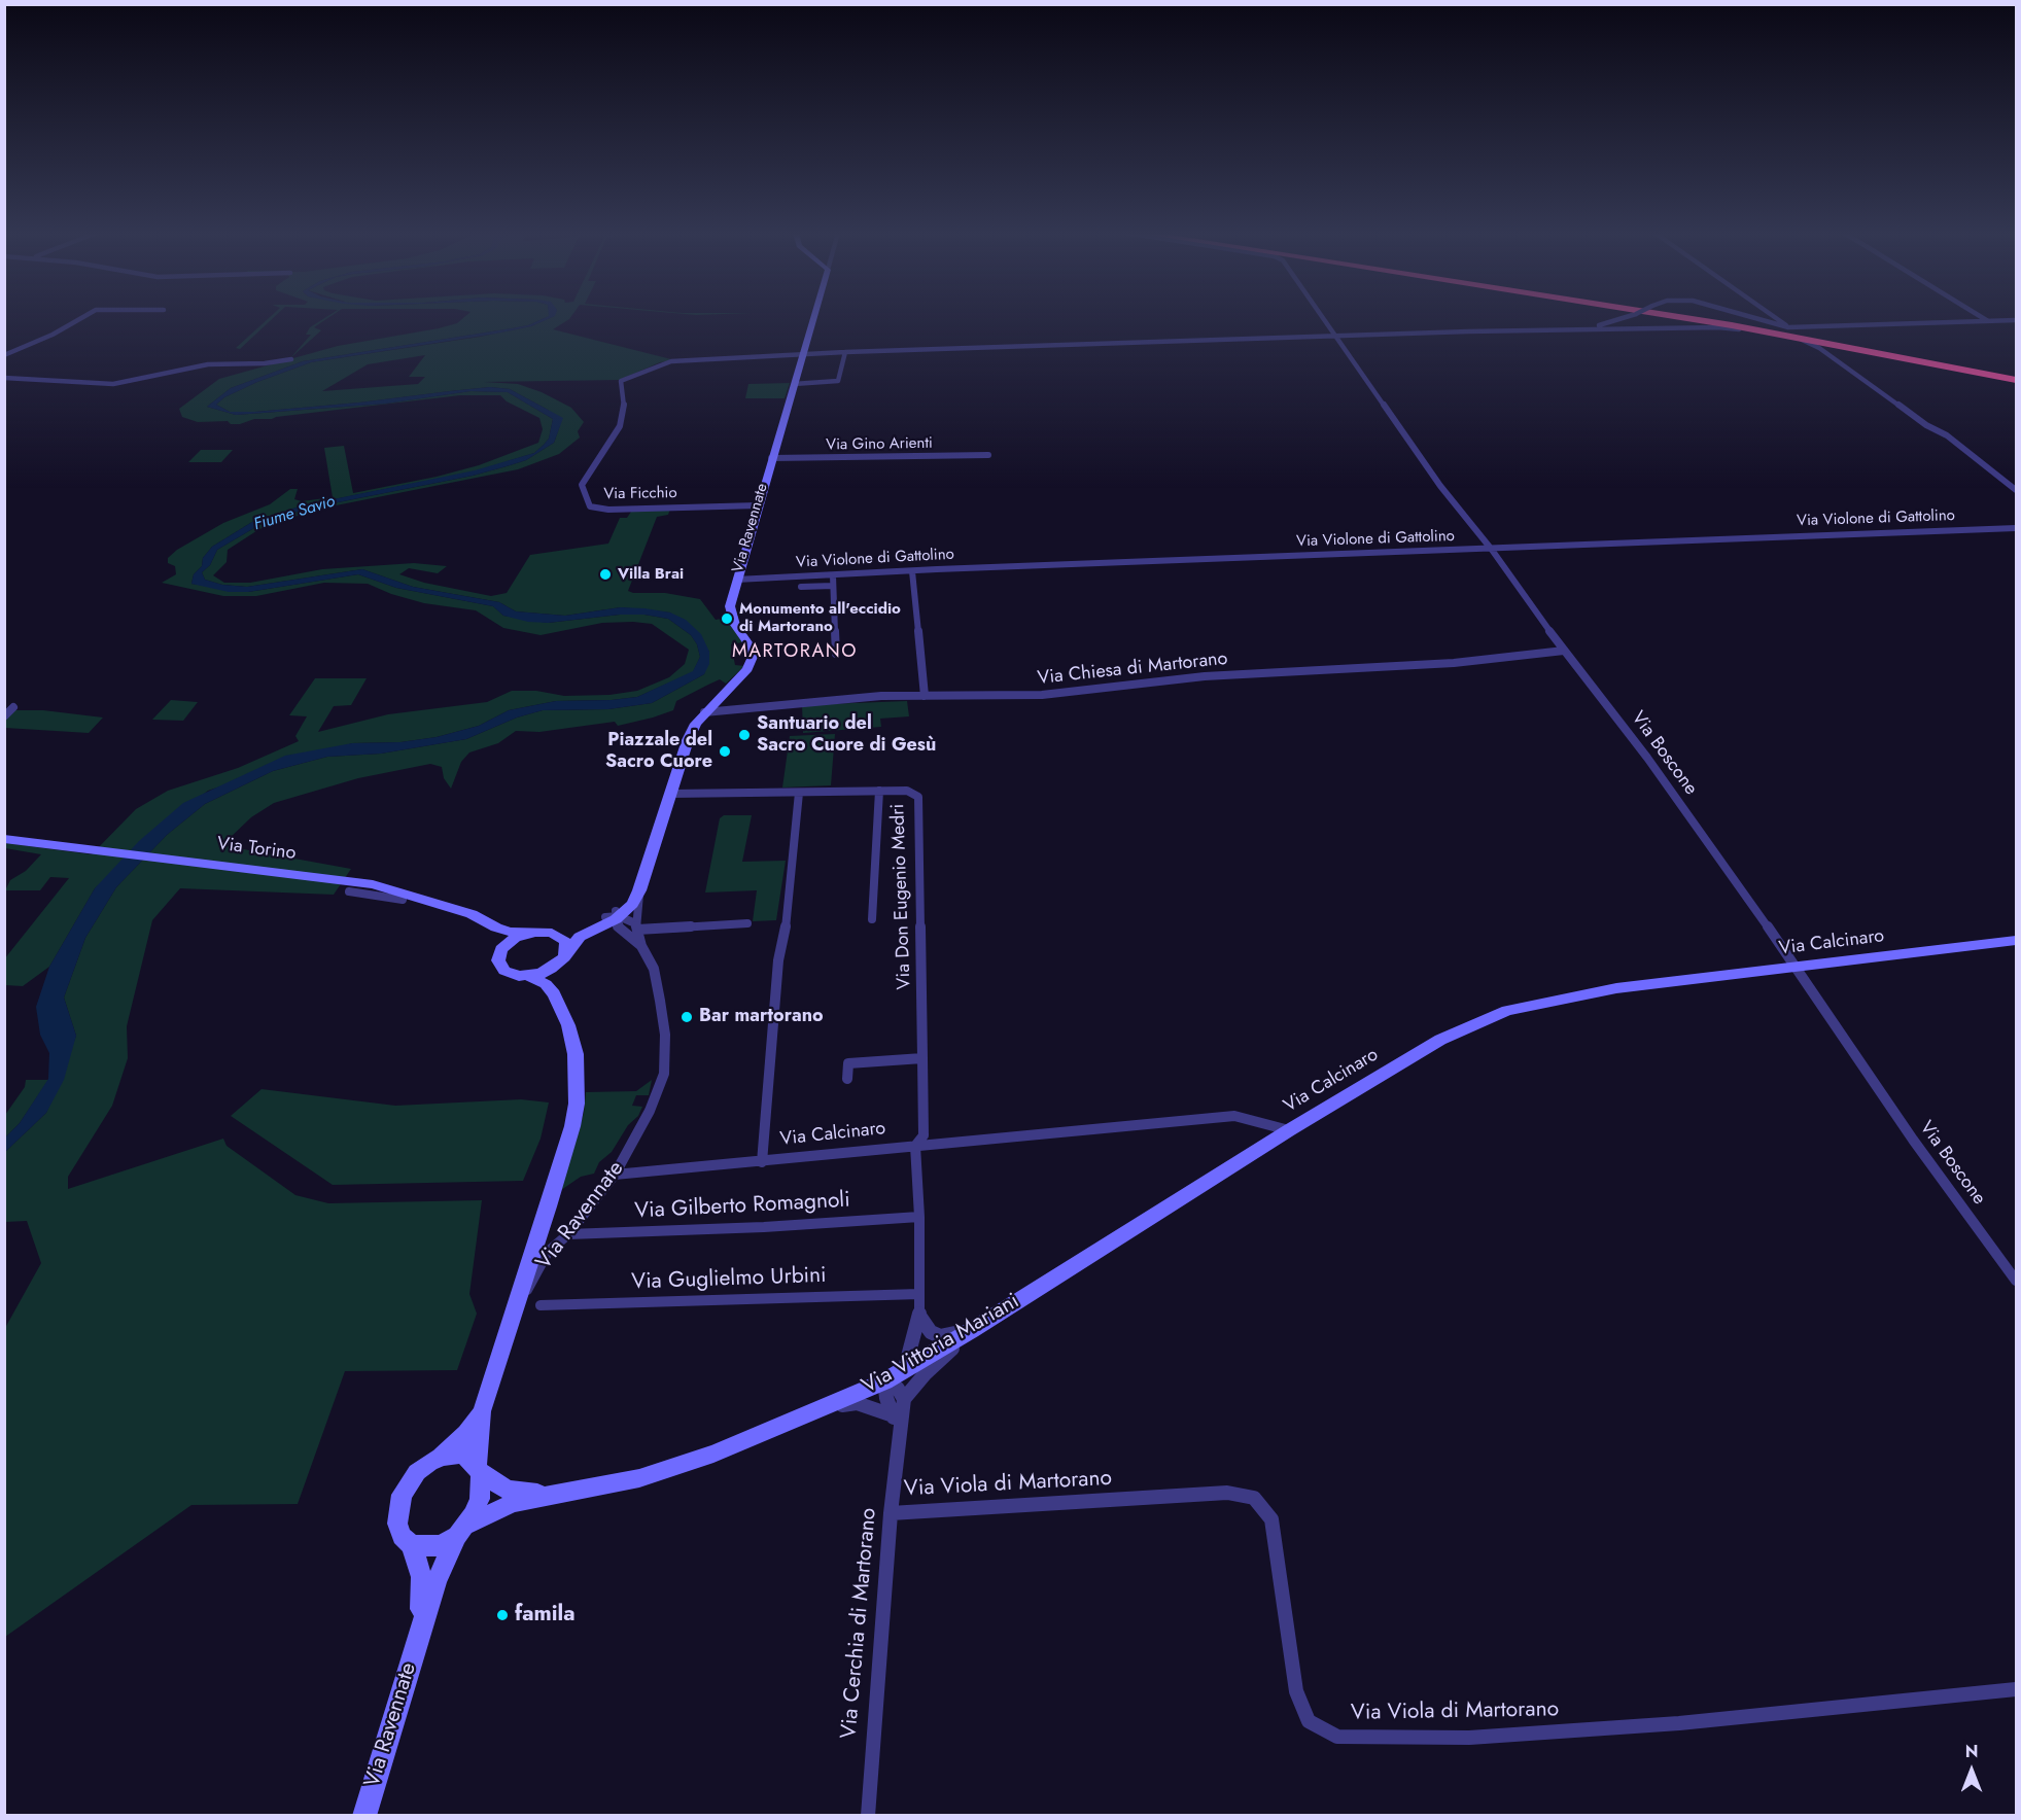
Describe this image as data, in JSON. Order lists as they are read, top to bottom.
{
  "streets": {
    "main road": [
      "Via Ravennate",
      "Via Torino",
      "Via Calcinaro",
      "Via Vittoria Mariani"
    ],
    "street": [
      "Via Gino Arienti",
      "Via Ficchio",
      "Via Violone di Gattolino",
      "Via Chiesa di Martorano",
      "Via Boscone",
      "Via Don Eugenio Medri",
      "Via Gilberto Romagnoli",
      "Via Guglielmo Urbini",
      "Via Viola di Martorano",
      "Via Cerchia di Martorano"
    ]
  },
  "crossings": [
    ["Via Gino Arienti", "Via Ravennate"],
    ["Via Ficchio", "Via Ravennate"],
    ["Via Violone di Gattolino", "Via Ravennate"],
    ["Via Violone di Gattolino", "Via Boscone"],
    ["Via Ravennate", "Via Chiesa di Martorano"],
    ["Via Ravennate", "Via Torino"],
    ["Via Ravennate", "Via Don Eugenio Medri"],
    ["Via Ravennate", "Via Calcinaro"],
    ["Via Ravennate", "Via Gilberto Romagnoli"],
    ["Via Ravennate", "Via Vittoria Mariani"],
    ["Via Chiesa di Martorano", "Via Boscone"],
    ["Via Boscone", "Via Calcinaro"],
    ["Via Don Eugenio Medri", "Via Calcinaro"],
    ["Via Calcinaro", "Via Vittoria Mariani"],
    ["Via Vittoria Mariani", "Via Cerchia di Martorano"],
    ["Via Viola di Martorano", "Via Cerchia di Martorano"]
  ],
  "districts": ["MARTORANO"],
  "water": ["Fiume Savio"],
  "places": [
    "Villa Brai",
    "Monumento all'eccidio di Martorano",
    "Santuario del Sacro Cuore di Gesù",
    "Piazzale del Sacro Cuore",
    "Bar martorano",
    "famila"
  ],
  "north": "top"
}
